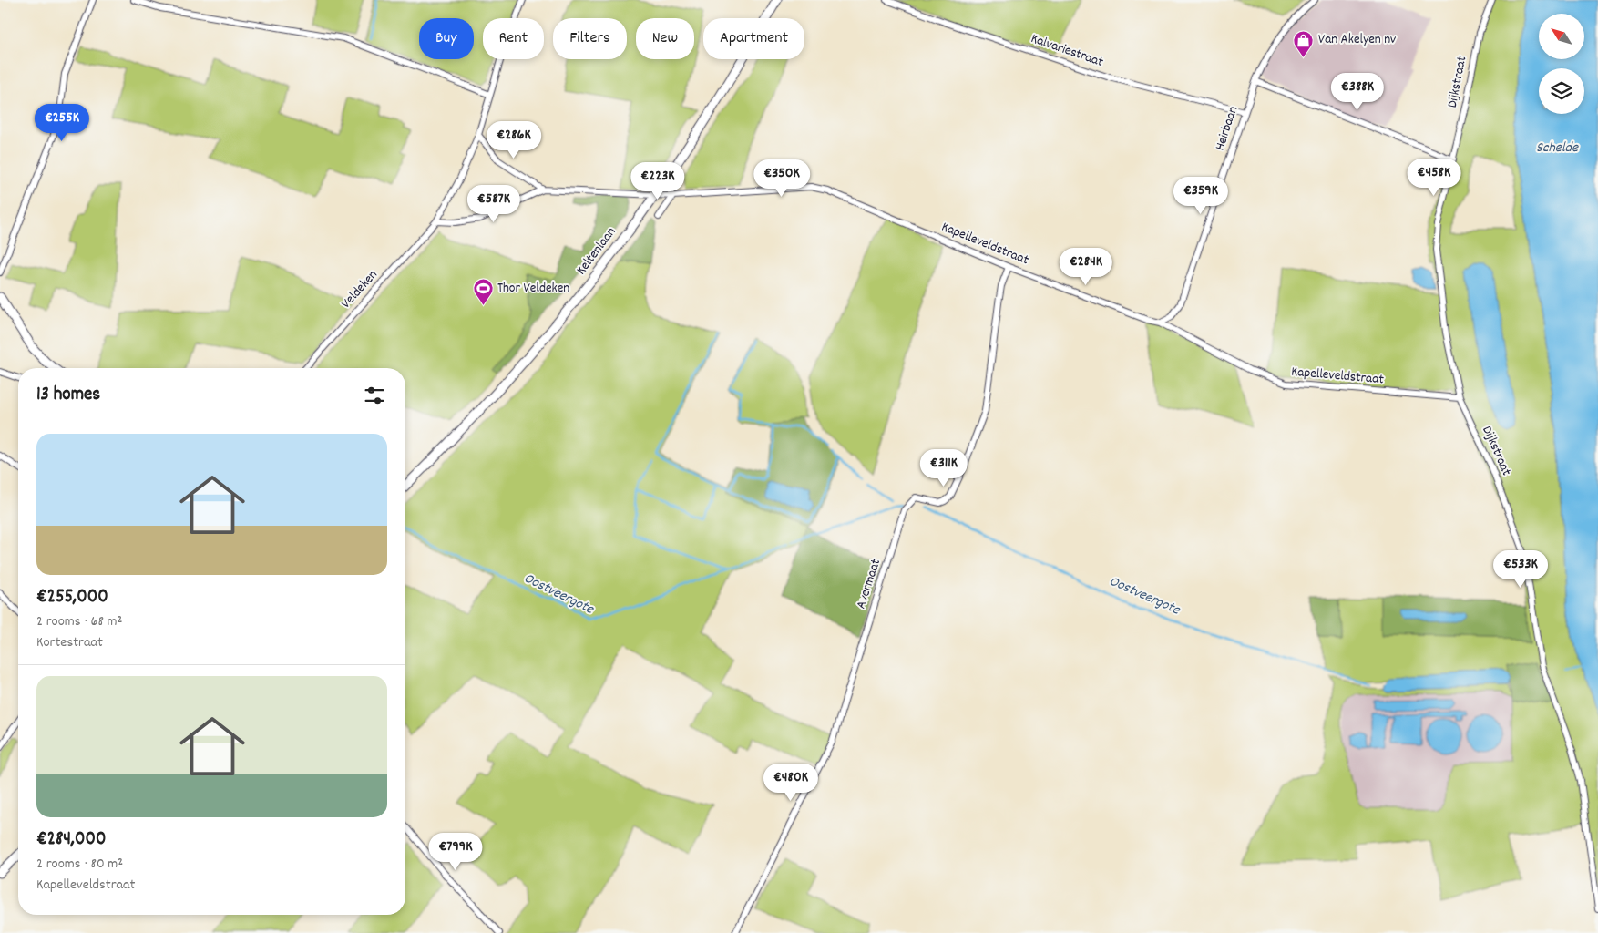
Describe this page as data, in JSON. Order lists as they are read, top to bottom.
{
  "streets": {
    "main road": ["Keltenlaan"],
    "street": [
      "Kalvariestraat",
      "Dijkstraat",
      "Heirbaan",
      "Kapelleveldstraat",
      "Veldeken",
      "Avermaat"
    ]
  },
  "crossings": [
    ["Kalvariestraat", "Heirbaan"],
    ["Dijkstraat", "Kapelleveldstraat"],
    ["Heirbaan", "Kapelleveldstraat"],
    ["Kapelleveldstraat", "Keltenlaan"],
    ["Kapelleveldstraat", "Avermaat"]
  ],
  "water": ["Schelde", "Oostveergote"],
  "places": {
    "shop": ["Van Akelyen nv"],
    "sports": ["Thor Veldeken"]
  },
  "north": "top left",
  "page": {
    "chip": [
      "Buy",
      "Rent",
      "Filters",
      "New",
      "Apartment"
    ],
    "price": [
      "€388K",
      "€255K",
      "€286K",
      "€458K",
      "€350K",
      "€223K",
      "€359K",
      "€587K",
      "€284K",
      "€311K",
      "€533K",
      "€480K",
      "€799K"
    ],
    "heading": "13 homes",
    "list": [
      {
        "name": "€255,000",
        "note": "2 rooms · 68 m² · Kortestraat"
      },
      {
        "name": "€284,000",
        "note": "2 rooms · 80 m² · Kapelleveldstraat"
      }
    ]
  }
}
